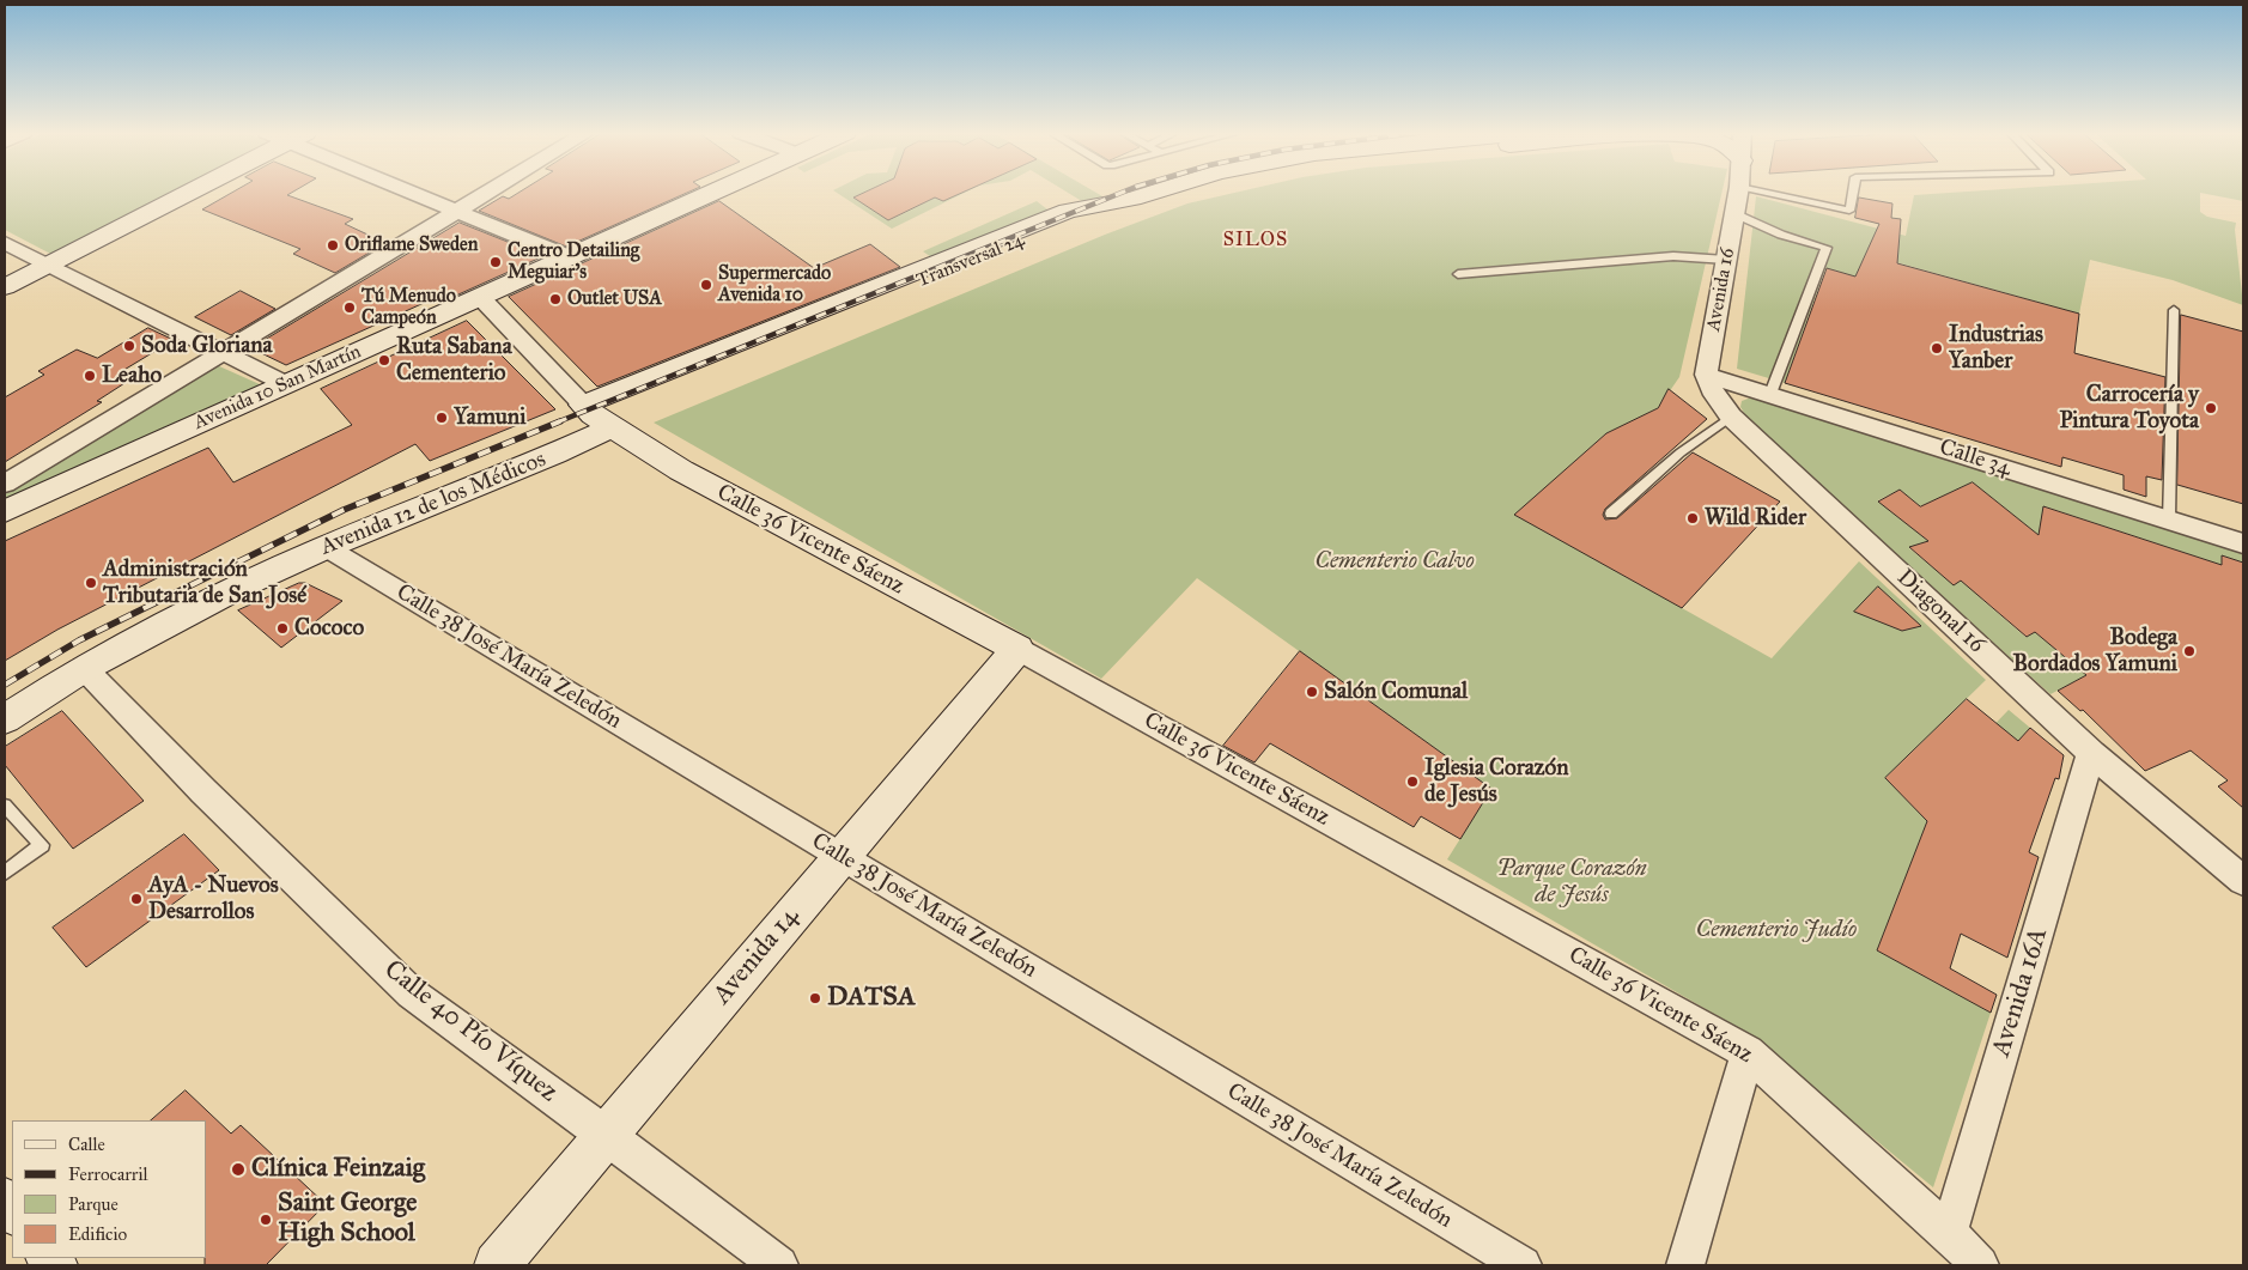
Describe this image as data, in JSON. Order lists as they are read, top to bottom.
{
  "streets": {
    "street": [
      "Transversal 24",
      "Avenida 16",
      "Avenida 10 San Martín",
      "Calle 34",
      "Avenida 12 de los Médicos",
      "Calle 36 Vicente Sáenz",
      "Diagonal 16",
      "Calle 38 José María Zeledón",
      "Avenida 14",
      "Avenida 16A",
      "Calle 40 Pío Víquez"
    ]
  },
  "crossings": [
    ["Transversal 24", "Avenida 12 de los Médicos"],
    ["Transversal 24", "Calle 36 Vicente Sáenz"],
    ["Avenida 16", "Calle 34"],
    ["Avenida 16", "Diagonal 16"],
    ["Avenida 10 San Martín", "Calle 36 Vicente Sáenz"],
    ["Calle 34", "Diagonal 16"],
    ["Avenida 12 de los Médicos", "Calle 36 Vicente Sáenz"],
    ["Avenida 12 de los Médicos", "Calle 38 José María Zeledón"],
    ["Avenida 12 de los Médicos", "Calle 40 Pío Víquez"],
    ["Calle 36 Vicente Sáenz", "Avenida 14"],
    ["Calle 36 Vicente Sáenz", "Avenida 16A"],
    ["Diagonal 16", "Avenida 16A"],
    ["Calle 38 José María Zeledón", "Avenida 14"],
    ["Avenida 14", "Calle 40 Pío Víquez"]
  ],
  "districts": ["SILOS"],
  "parks": ["Cementerio Calvo", "Parque Corazón de Jesús", "Cementerio Judío"],
  "places": [
    "Oriflame Sweden",
    "Centro Detailing Meguiar's",
    "Supermercado Avenida 10",
    "Outlet USA",
    "Tú Menudo Campeón",
    "Soda Gloriana",
    "Industrias Yanber",
    "Ruta Sabana Cementerio",
    "Leaho",
    "Carrocería y Pintura Toyota",
    "Yamuni",
    "Wild Rider",
    "Administración Tributaria de San José",
    "Cococo",
    "Bodega Bordados Yamuni",
    "Salón Comunal",
    "Iglesia Corazón de Jesús",
    "AyA - Nuevos Desarrollos",
    "DATSA",
    "Clínica Feinzaig",
    "Saint George High School"
  ],
  "legend": [
    "Calle",
    "Ferrocarril",
    "Parque",
    "Edificio"
  ]
}
